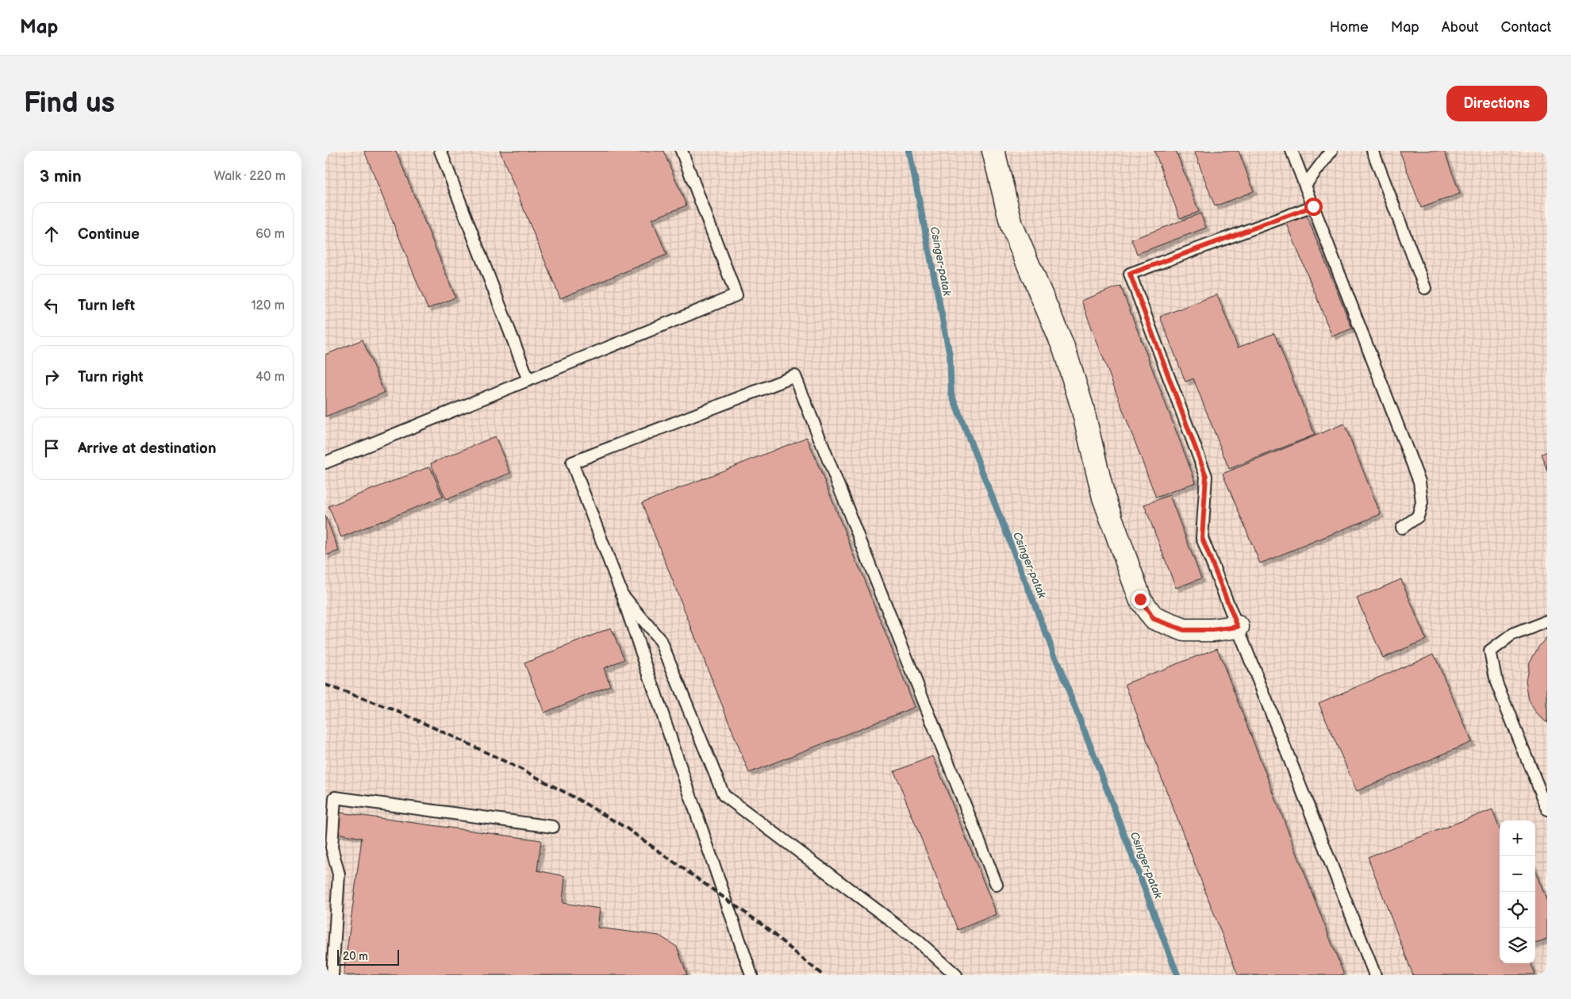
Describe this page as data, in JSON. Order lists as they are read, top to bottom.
{
  "water": ["Csinger-patak"],
  "scale_bar": "20 m",
  "page": {
    "header": "Map",
    "nav": [
      "Home",
      "Map",
      "About",
      "Contact"
    ],
    "buttons": "Directions",
    "title": "Find us",
    "heading": ["3 min", "Walk · 220 m"],
    "list": [
      ["Continue", "60 m"],
      ["Turn left", "120 m"],
      ["Turn right", "40 m"],
      "Arrive at destination"
    ],
    "map_buttons": ["+", "−"],
    "scale": "20 m"
  }
}
